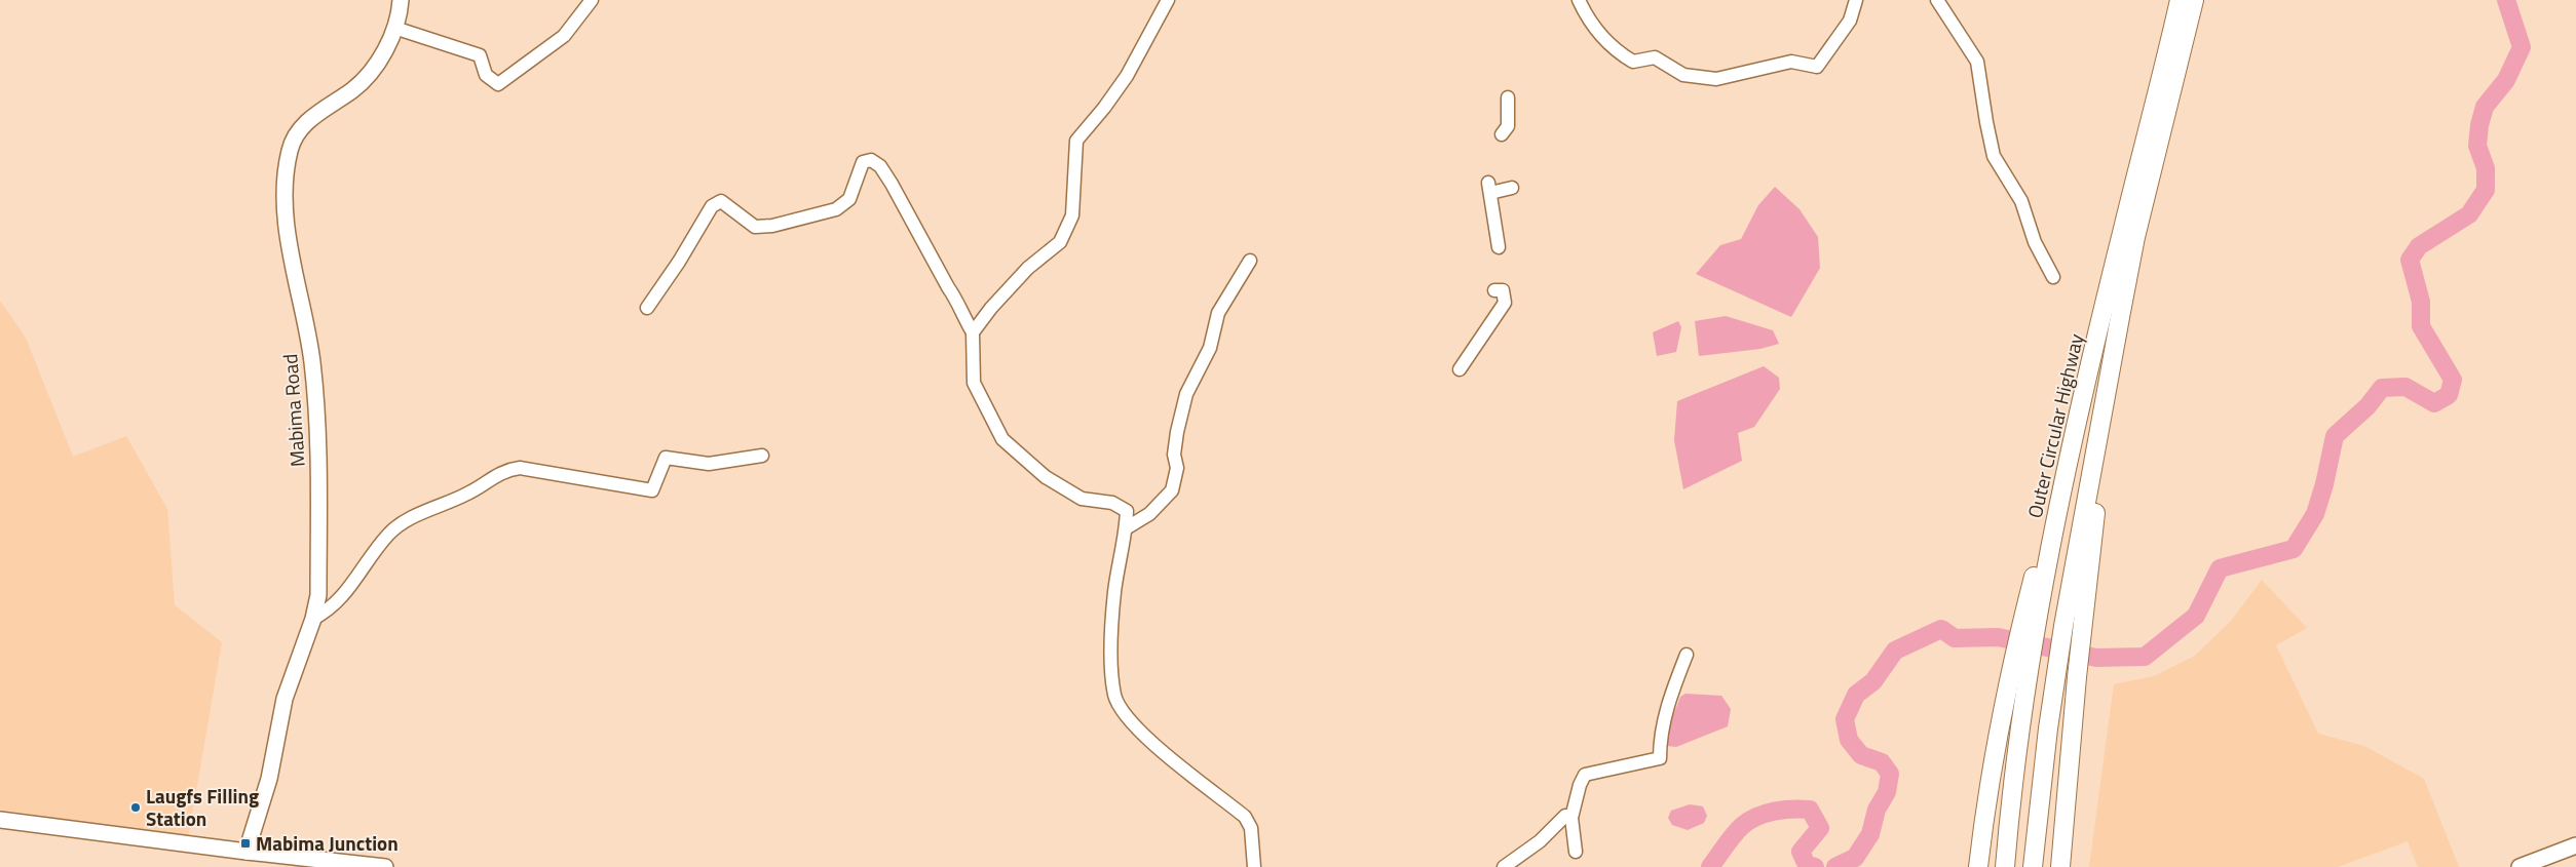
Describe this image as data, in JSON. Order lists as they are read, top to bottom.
{
  "streets": {
    "highway": ["Outer Circular Highway"],
    "main road": ["Mabima Road"]
  },
  "places": {
    "other": ["Laugfs Filling Station"],
    "transit": ["Mabima Junction"]
  }
}
